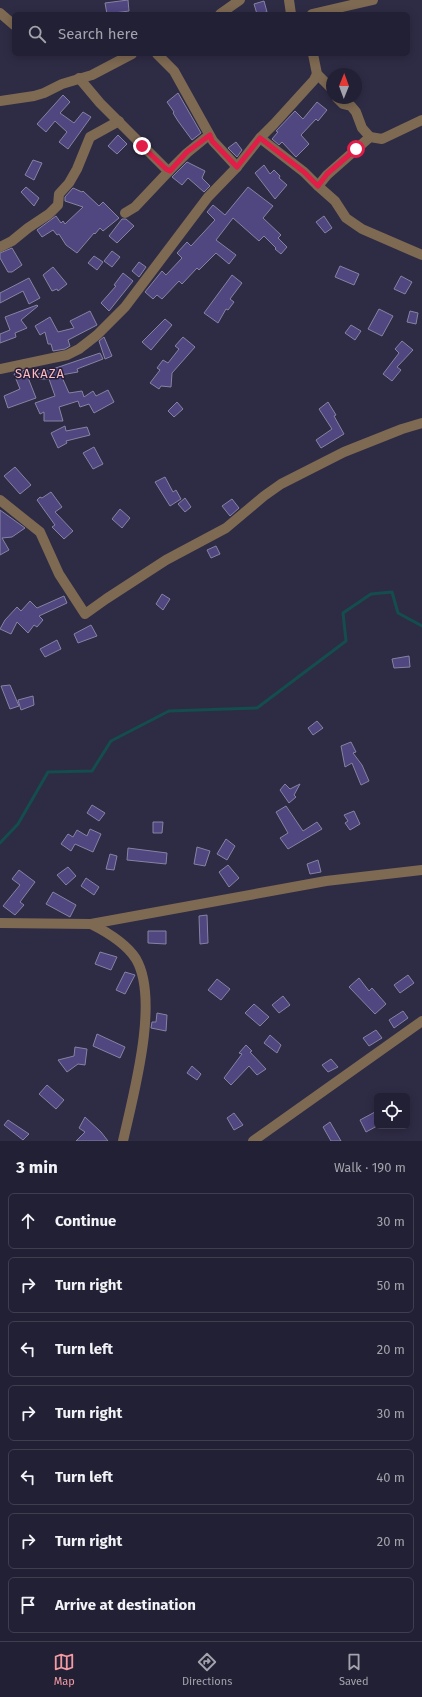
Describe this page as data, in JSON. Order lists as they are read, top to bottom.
{
  "districts": ["SAKAZA"],
  "north": "top",
  "page": {
    "search": "Search here",
    "heading": ["3 min", "Walk · 190 m"],
    "list": [
      ["Continue", "30 m"],
      ["Turn right", "50 m"],
      ["Turn left", "20 m"],
      ["Turn right", "30 m"],
      ["Turn left", "40 m"],
      ["Turn right", "20 m"],
      "Arrive at destination"
    ],
    "nav": ["Map", "Directions", "Saved"]
  }
}
